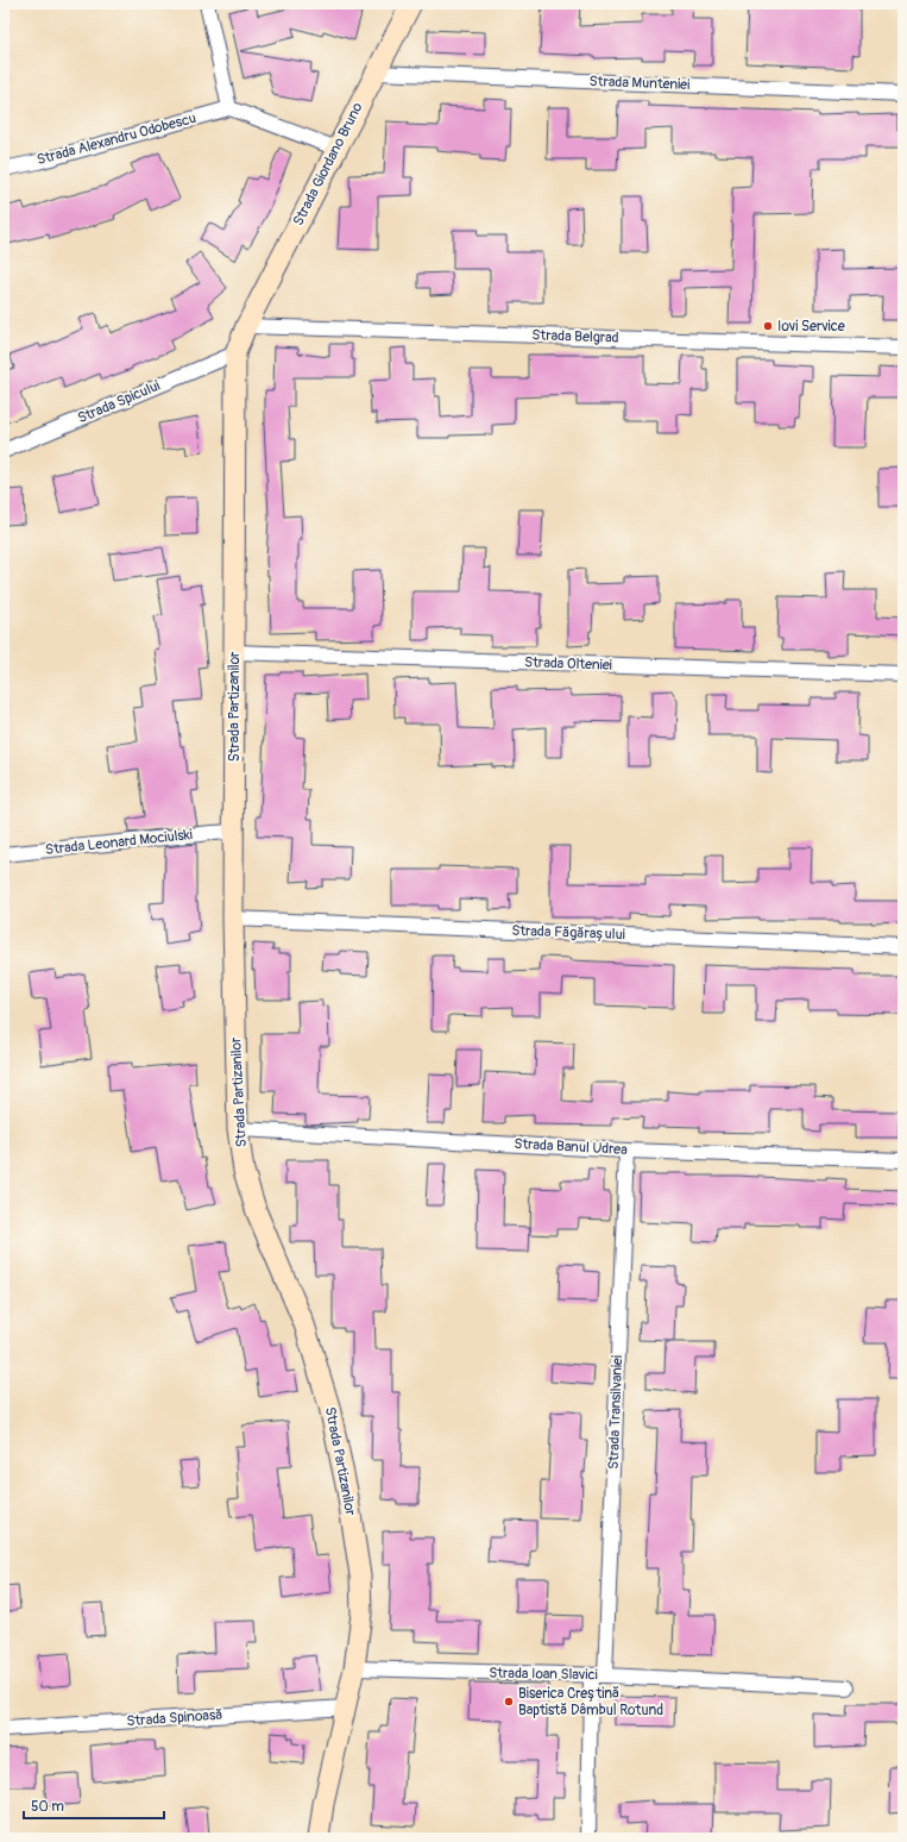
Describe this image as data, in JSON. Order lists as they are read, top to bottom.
{
  "streets": {
    "street": [
      "Strada Munteniei",
      "Strada Alexandru Odobescu",
      "Strada Giordano Bruno",
      "Strada Belgrad",
      "Strada Spicului",
      "Strada Olteniei",
      "Strada Partizanilor",
      "Strada Leonard Mociulski",
      "Strada Făgărașului",
      "Strada Banul Udrea",
      "Strada Transilvaniei",
      "Strada Ioan Slavici",
      "Strada Spinoasă"
    ]
  },
  "crossings": [
    ["Strada Munteniei", "Strada Giordano Bruno"],
    ["Strada Giordano Bruno", "Strada Belgrad"],
    ["Strada Giordano Bruno", "Strada Partizanilor"],
    ["Strada Belgrad", "Strada Partizanilor"],
    ["Strada Spicului", "Strada Partizanilor"],
    ["Strada Olteniei", "Strada Partizanilor"],
    ["Strada Partizanilor", "Strada Leonard Mociulski"],
    ["Strada Partizanilor", "Strada Făgărașului"],
    ["Strada Partizanilor", "Strada Banul Udrea"],
    ["Strada Partizanilor", "Strada Ioan Slavici"],
    ["Strada Partizanilor", "Strada Spinoasă"],
    ["Strada Banul Udrea", "Strada Transilvaniei"],
    ["Strada Transilvaniei", "Strada Ioan Slavici"]
  ],
  "places": ["Iovi Service", "Biserica Creștină Baptistă Dâmbul Rotund"],
  "scale_bar": "50 m"
}
